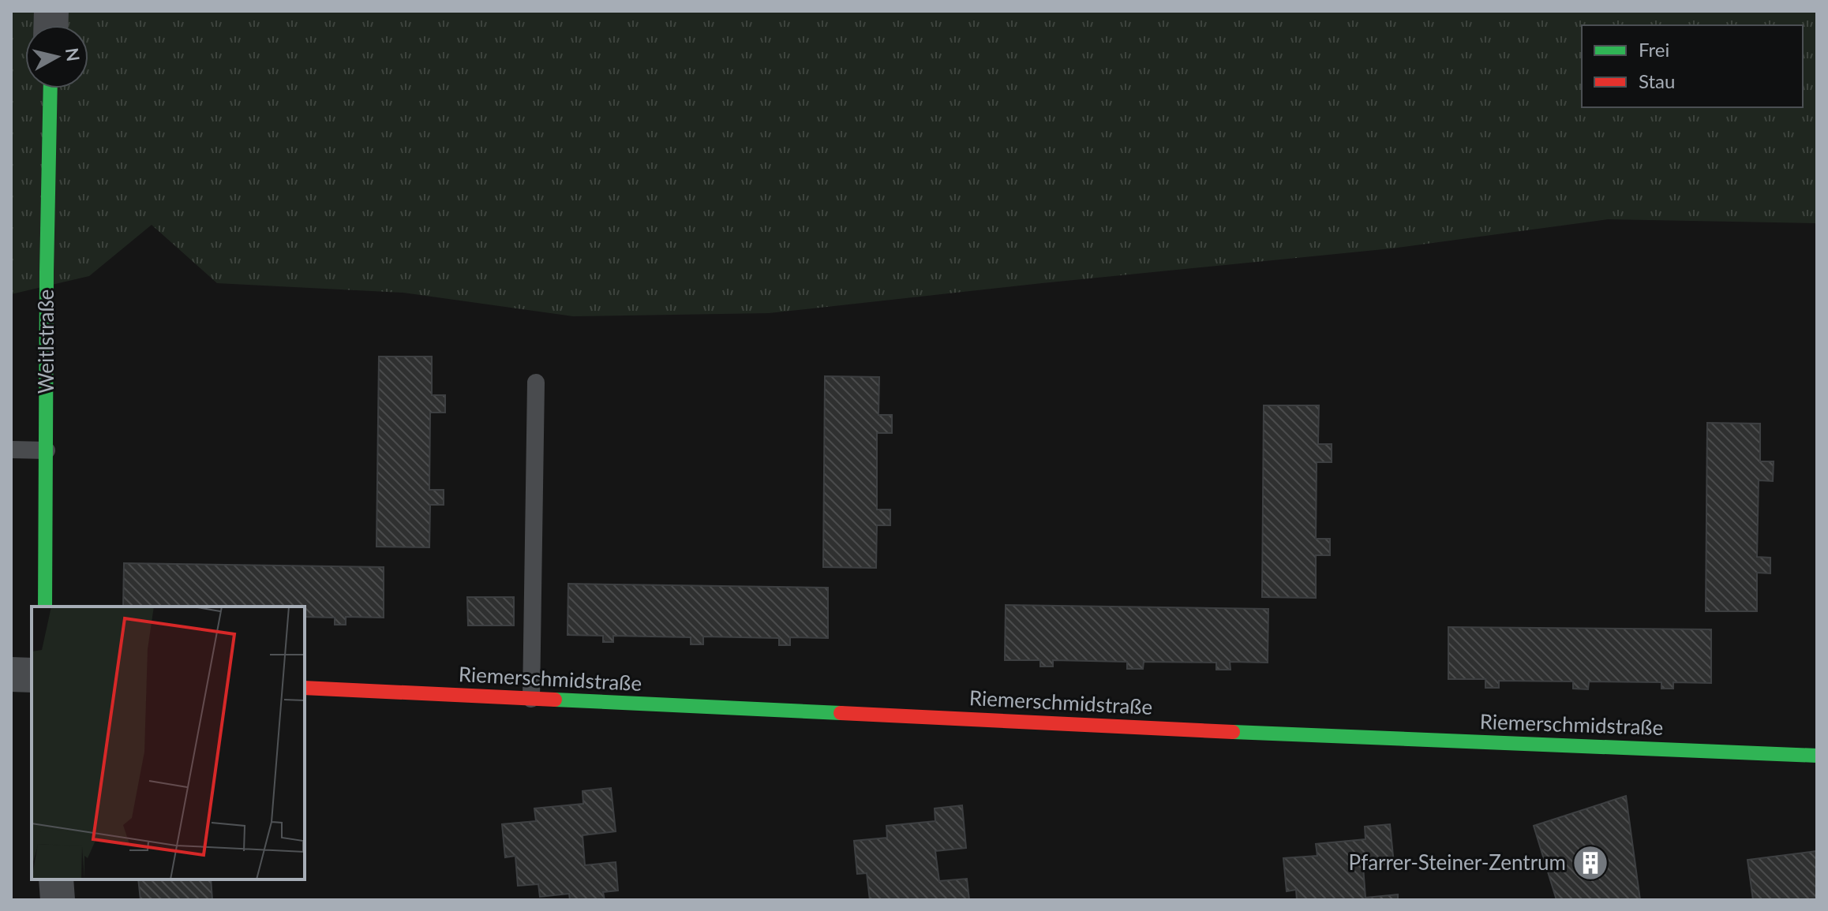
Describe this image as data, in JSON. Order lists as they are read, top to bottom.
{
  "streets": {
    "street": ["Weitlstraße", "Riemerschmidstraße"]
  },
  "places": {
    "building": ["Pfarrer-Steiner-Zentrum"]
  },
  "legend": ["Frei", "Stau"],
  "north": "right"
}
